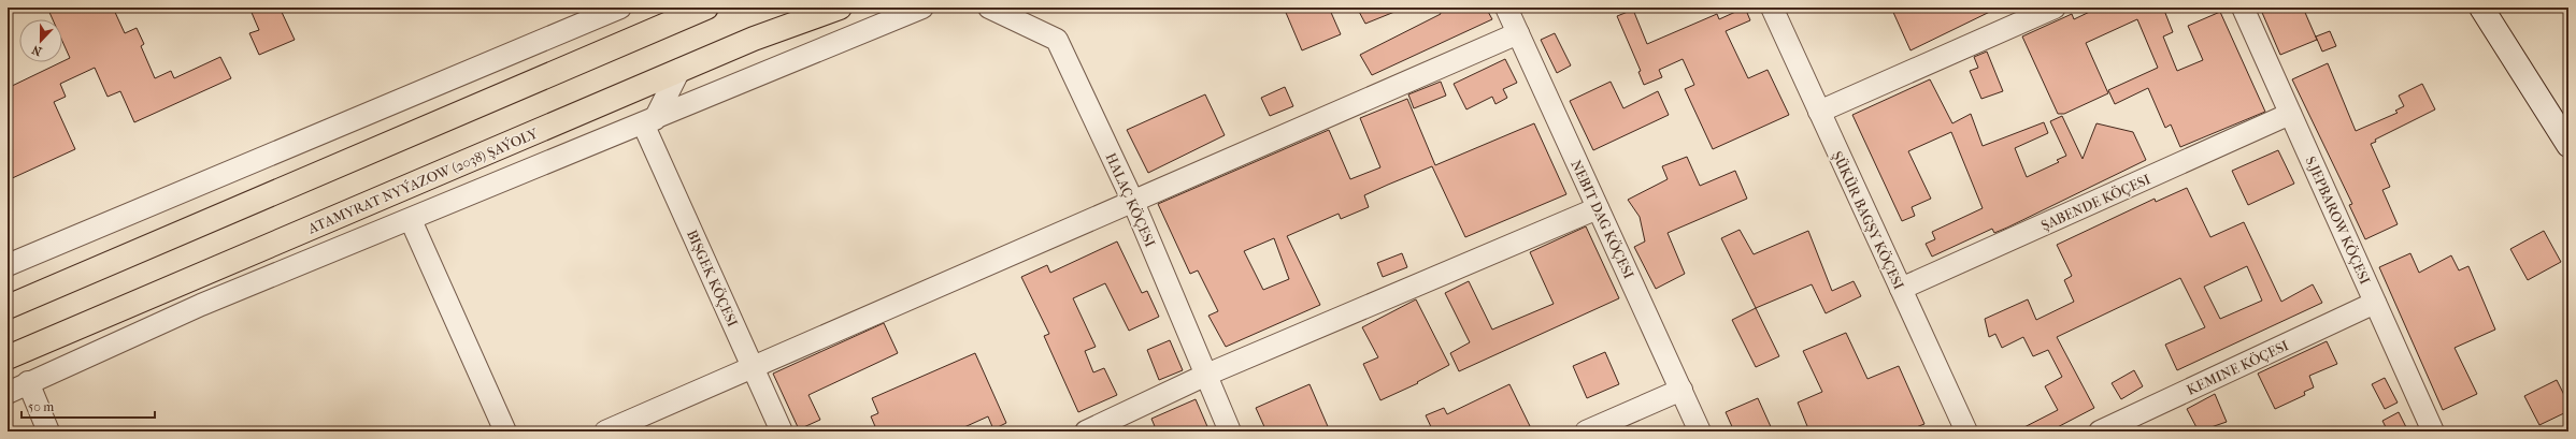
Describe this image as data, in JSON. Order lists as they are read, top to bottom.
{
  "streets": {
    "main road": ["ATAMYRAT NYÝAZOW (2038) ŞAÝOLY"],
    "street": [
      "HALAÇ KÖÇESI",
      "ŞABENDE KÖÇESI",
      "NEBIT DAG KÖÇESI",
      "ŞÜKÜR BAGŞY KÖÇESI",
      "S.JEPBAROW KÖÇESI",
      "BIŞGEK KÖÇESI",
      "KEMINE KÖÇESI"
    ]
  },
  "crossings": [
    ["ŞABENDE KÖÇESI", "ŞÜKÜR BAGŞY KÖÇESI"],
    ["ŞABENDE KÖÇESI", "S.JEPBAROW KÖÇESI"],
    ["S.JEPBAROW KÖÇESI", "KEMINE KÖÇESI"]
  ],
  "scale_bar": "50 m",
  "north": "bottom"
}
